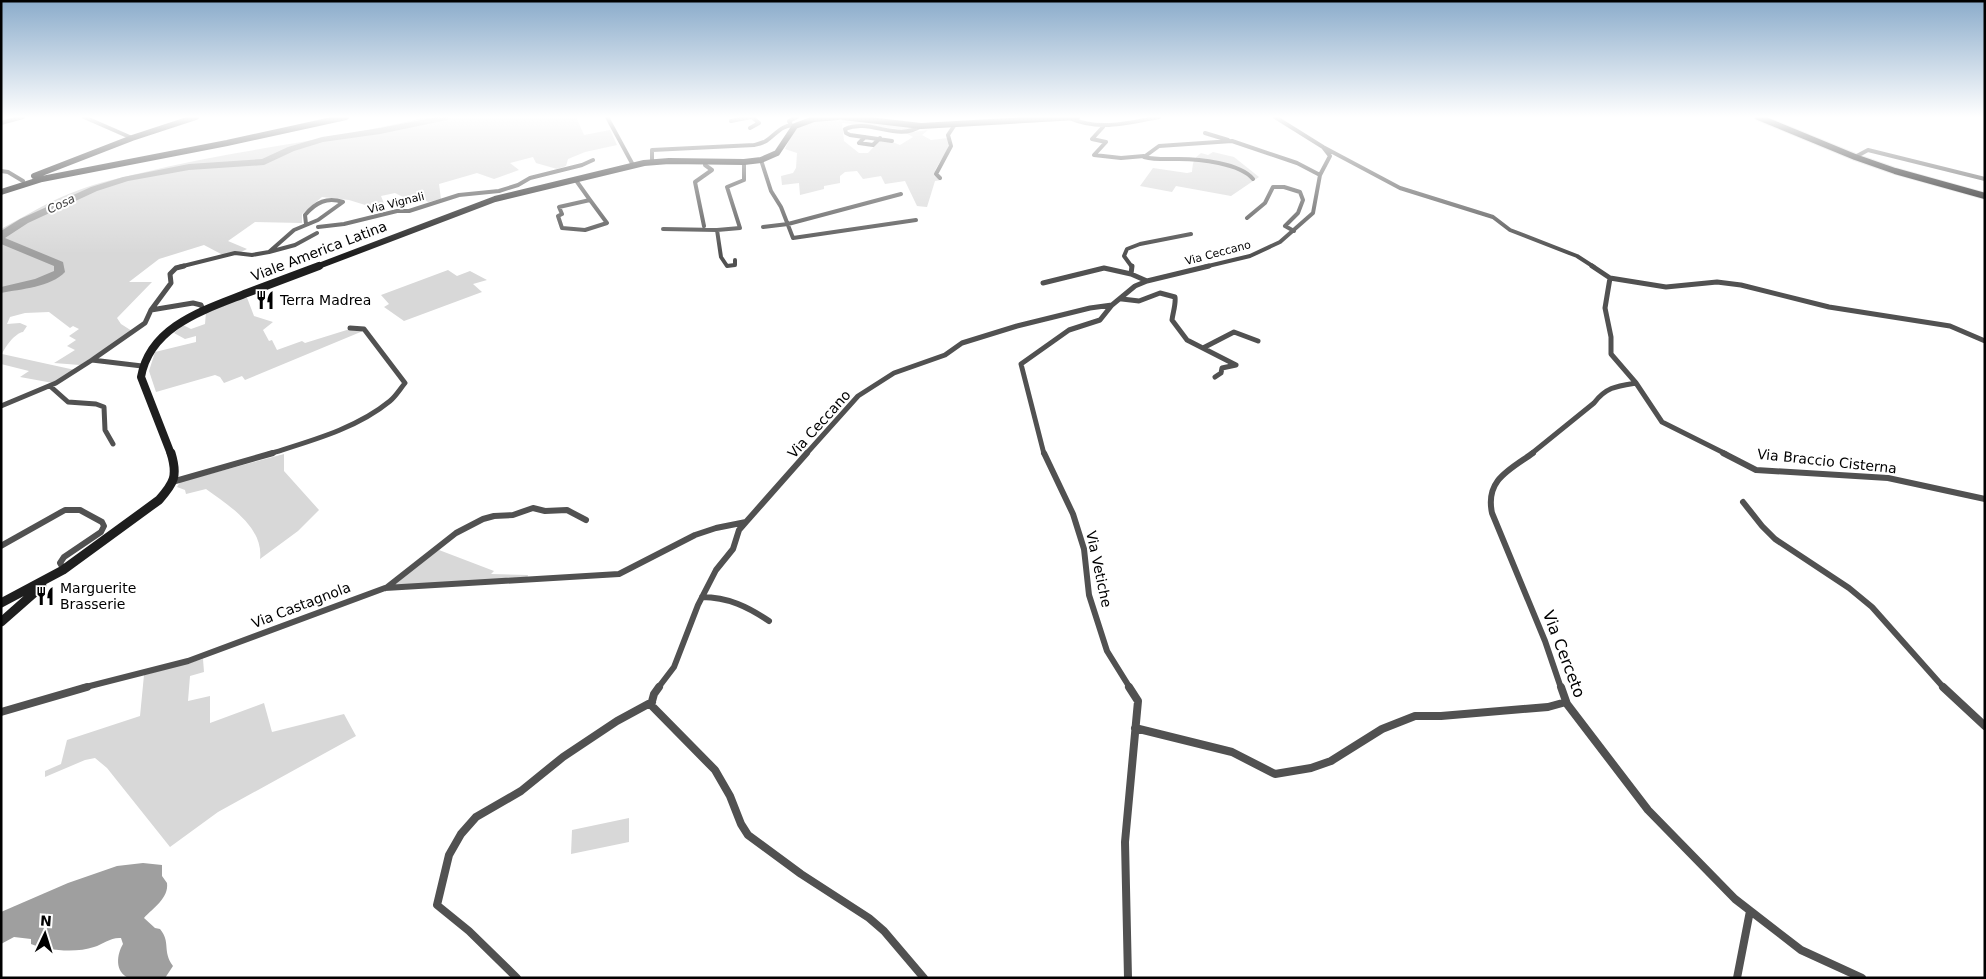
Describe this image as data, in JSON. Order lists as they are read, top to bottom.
{
  "streets": {
    "main road": ["Viale America Latina"],
    "street": [
      "Via Vignali",
      "Via Ceccano",
      "Via Braccio Cisterna",
      "Via Vetiche",
      "Via Castagnola",
      "Via Cerceto"
    ]
  },
  "crossings": [
    ["Via Vignali", "Viale America Latina"],
    ["Via Ceccano", "Via Vetiche"],
    ["Via Ceccano", "Via Castagnola"],
    ["Via Braccio Cisterna", "Via Cerceto"]
  ],
  "water": ["Cosa"],
  "places": {
    "restaurant": ["Terra Madrea", "Marguerite Brasserie"]
  },
  "north": "top"
}
